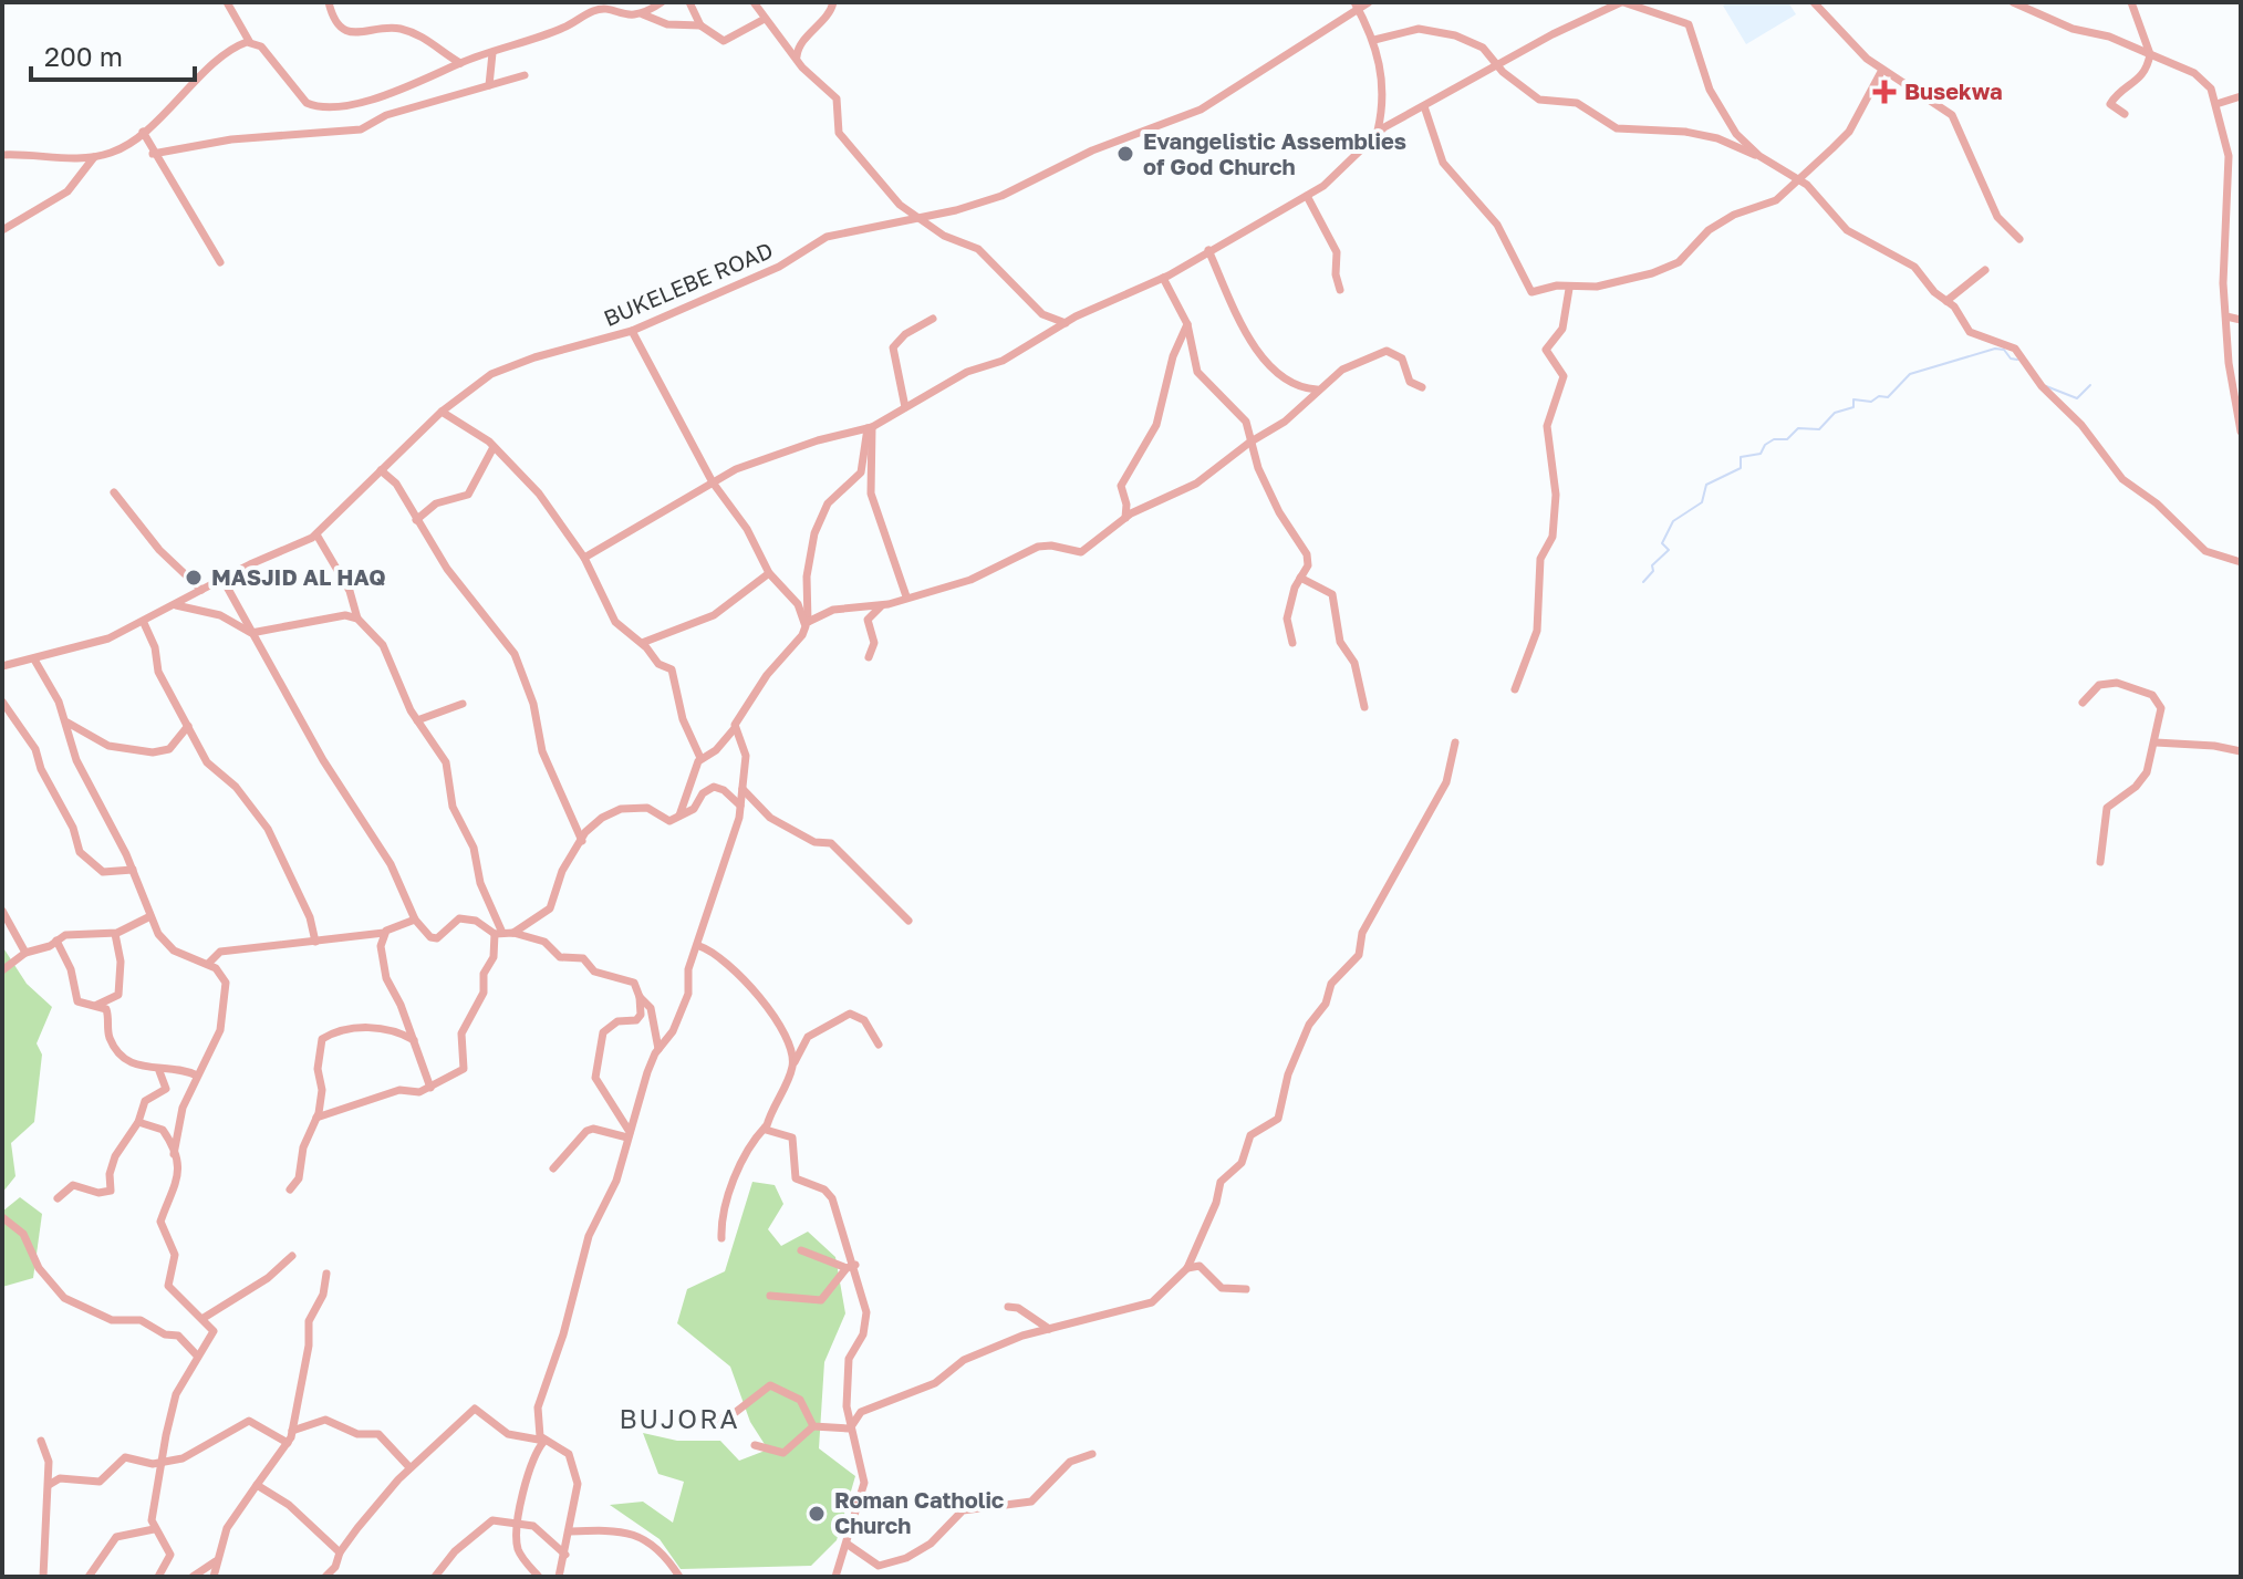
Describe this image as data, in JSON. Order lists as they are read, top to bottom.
{
  "streets": {
    "street": ["BUKELEBE ROAD"]
  },
  "districts": ["BUJORA"],
  "places": {
    "health": ["Busekwa"],
    "other": ["Evangelistic Assemblies of God Church", "MASJID AL HAQ", "Roman Catholic Church"]
  },
  "scale_bar": "200 m"
}
